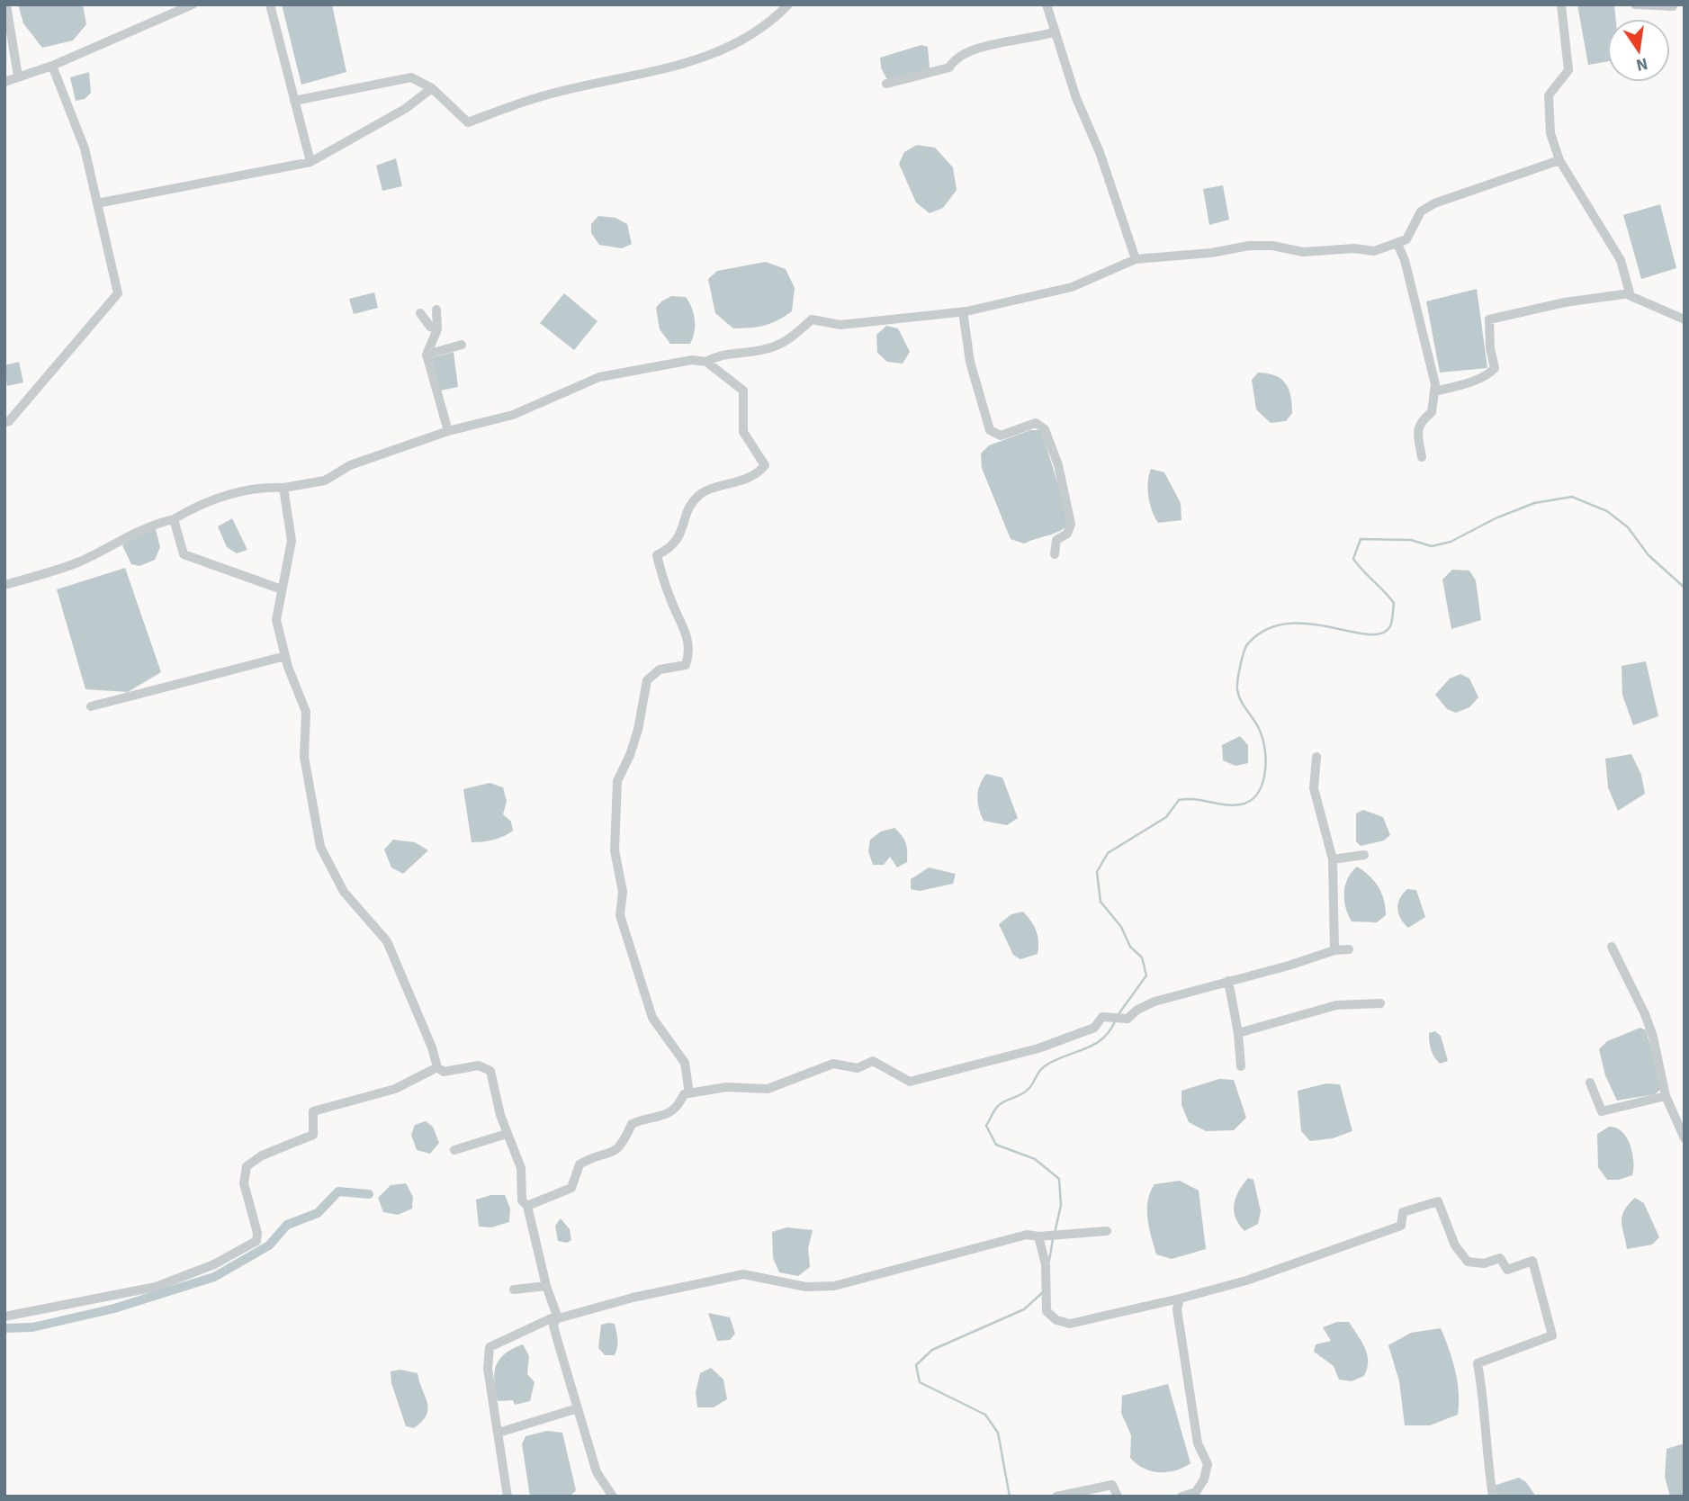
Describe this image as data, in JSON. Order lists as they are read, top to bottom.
{
  "north": "bottom"
}
